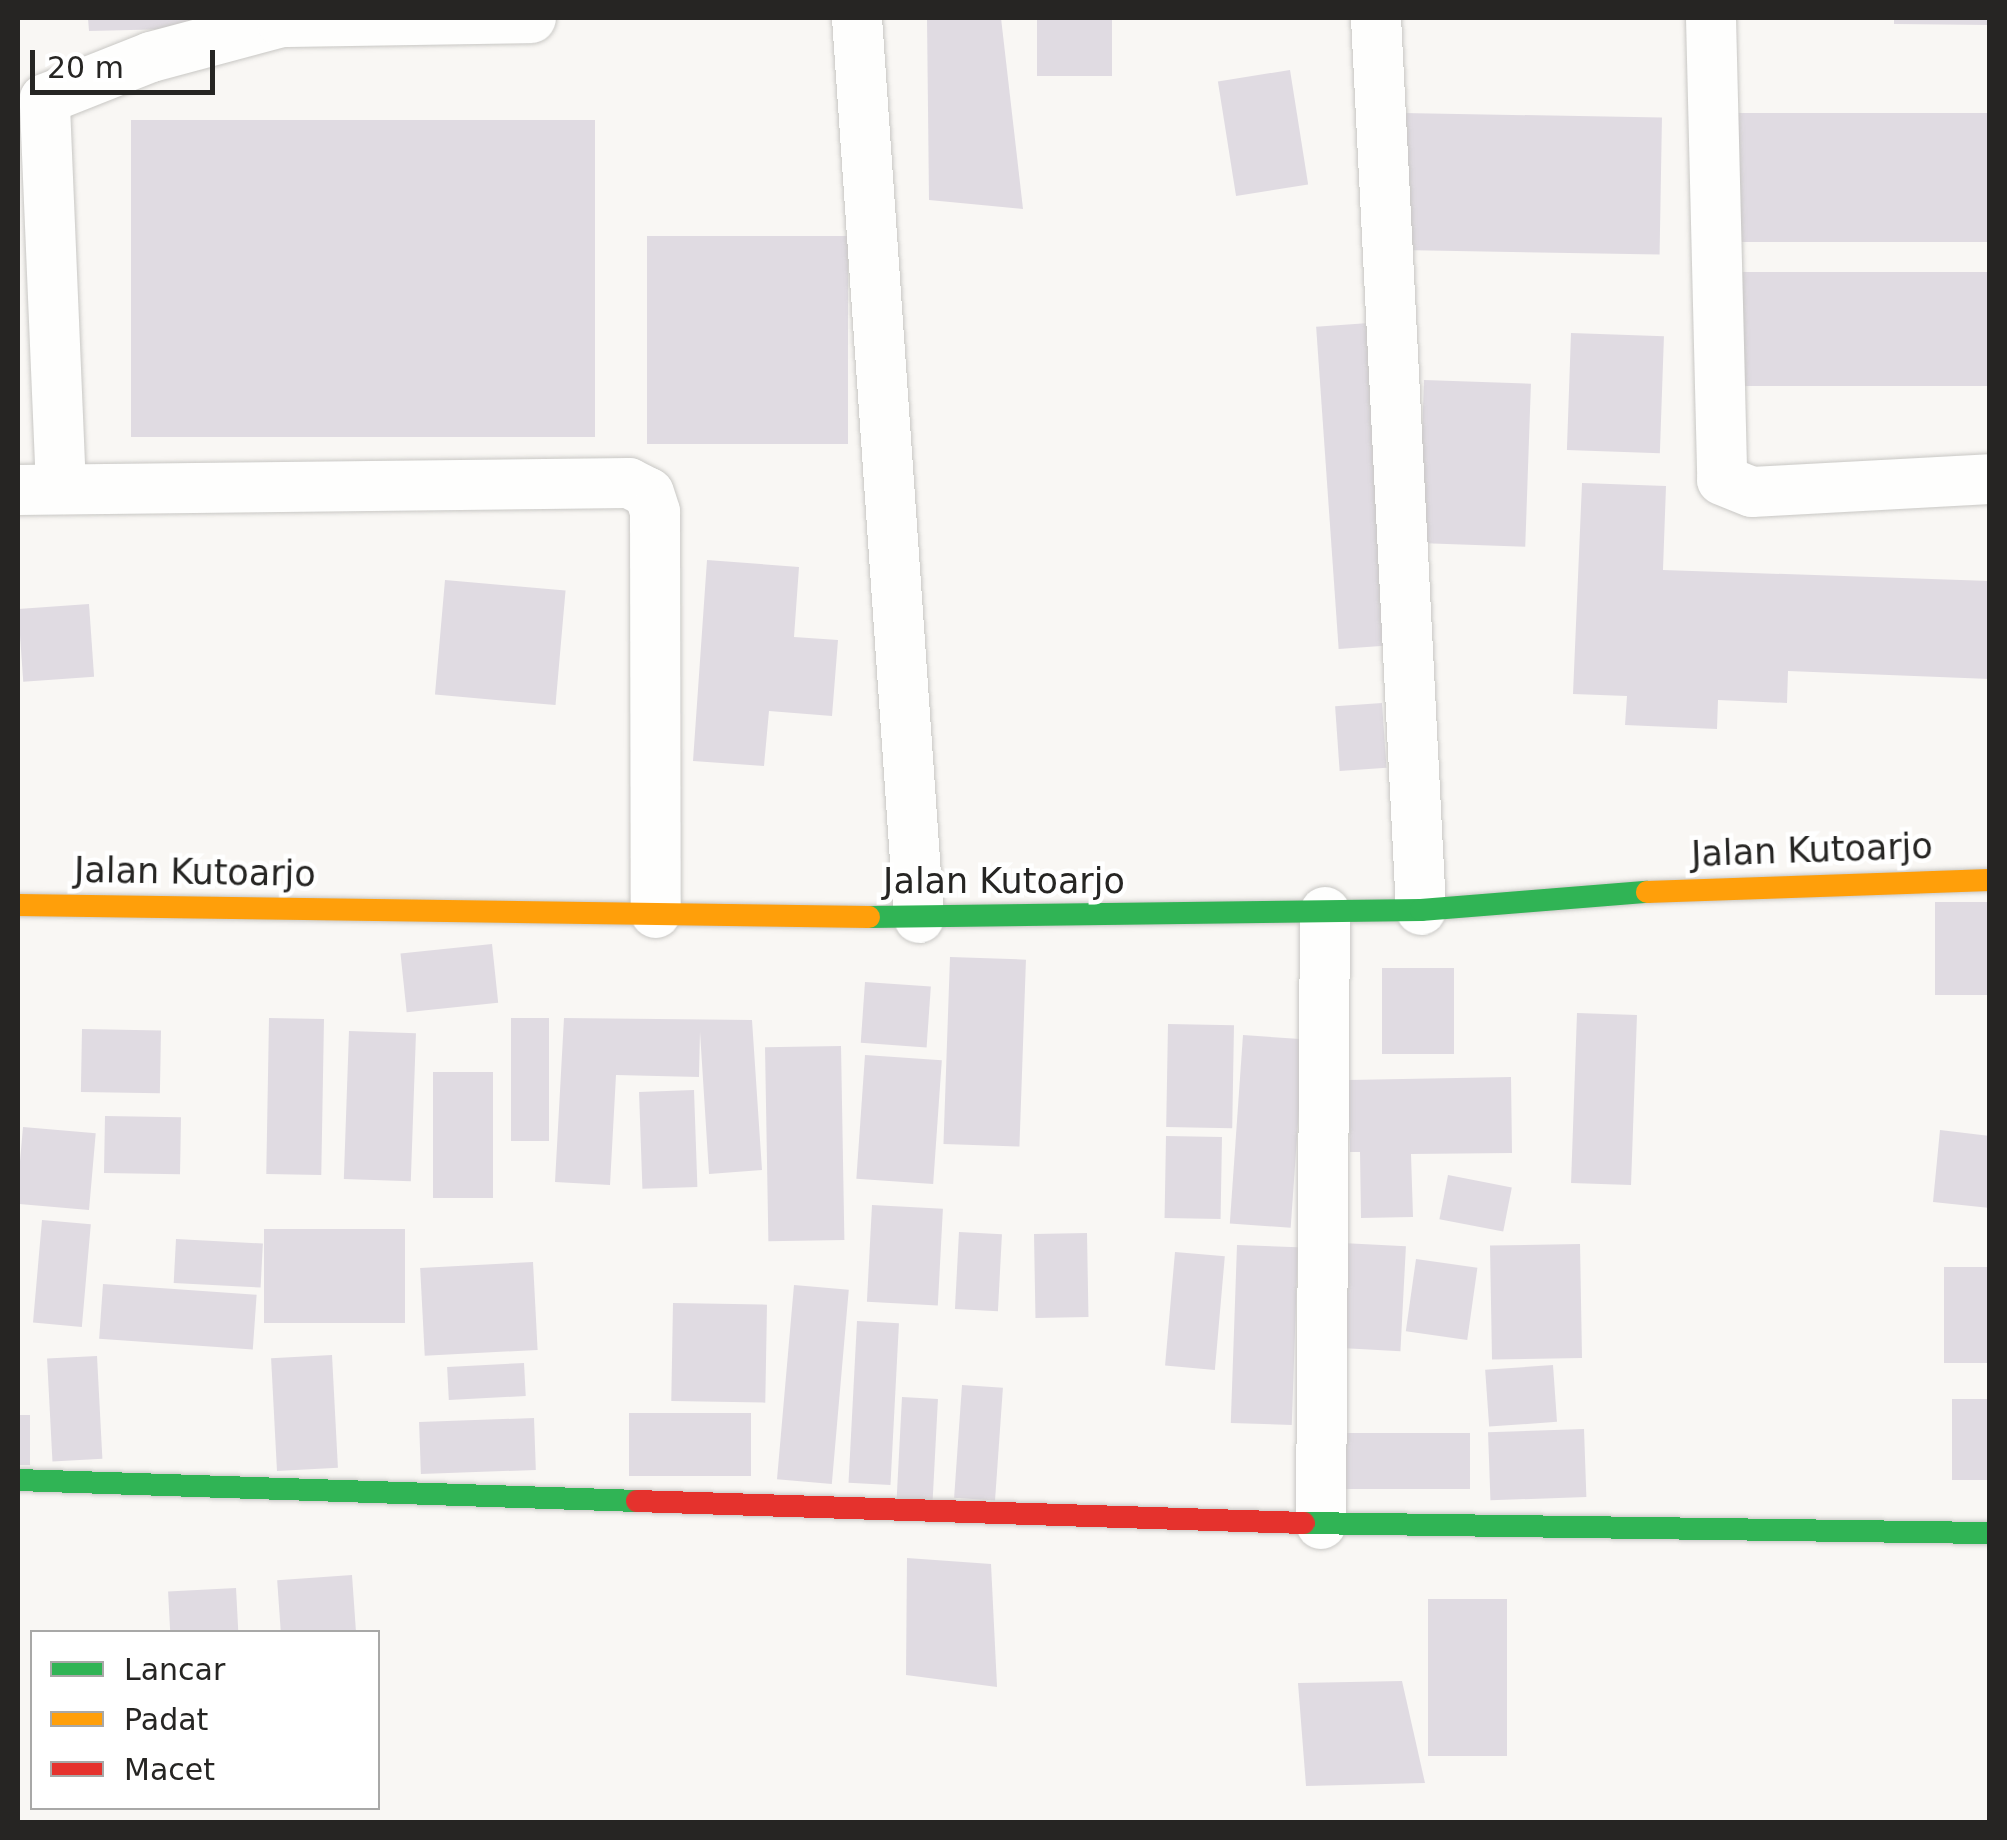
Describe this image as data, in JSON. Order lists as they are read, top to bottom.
{
  "streets": {
    "main road": ["Jalan Kutoarjo"]
  },
  "legend": ["Lancar", "Padat", "Macet"],
  "scale_bar": "20 m"
}
